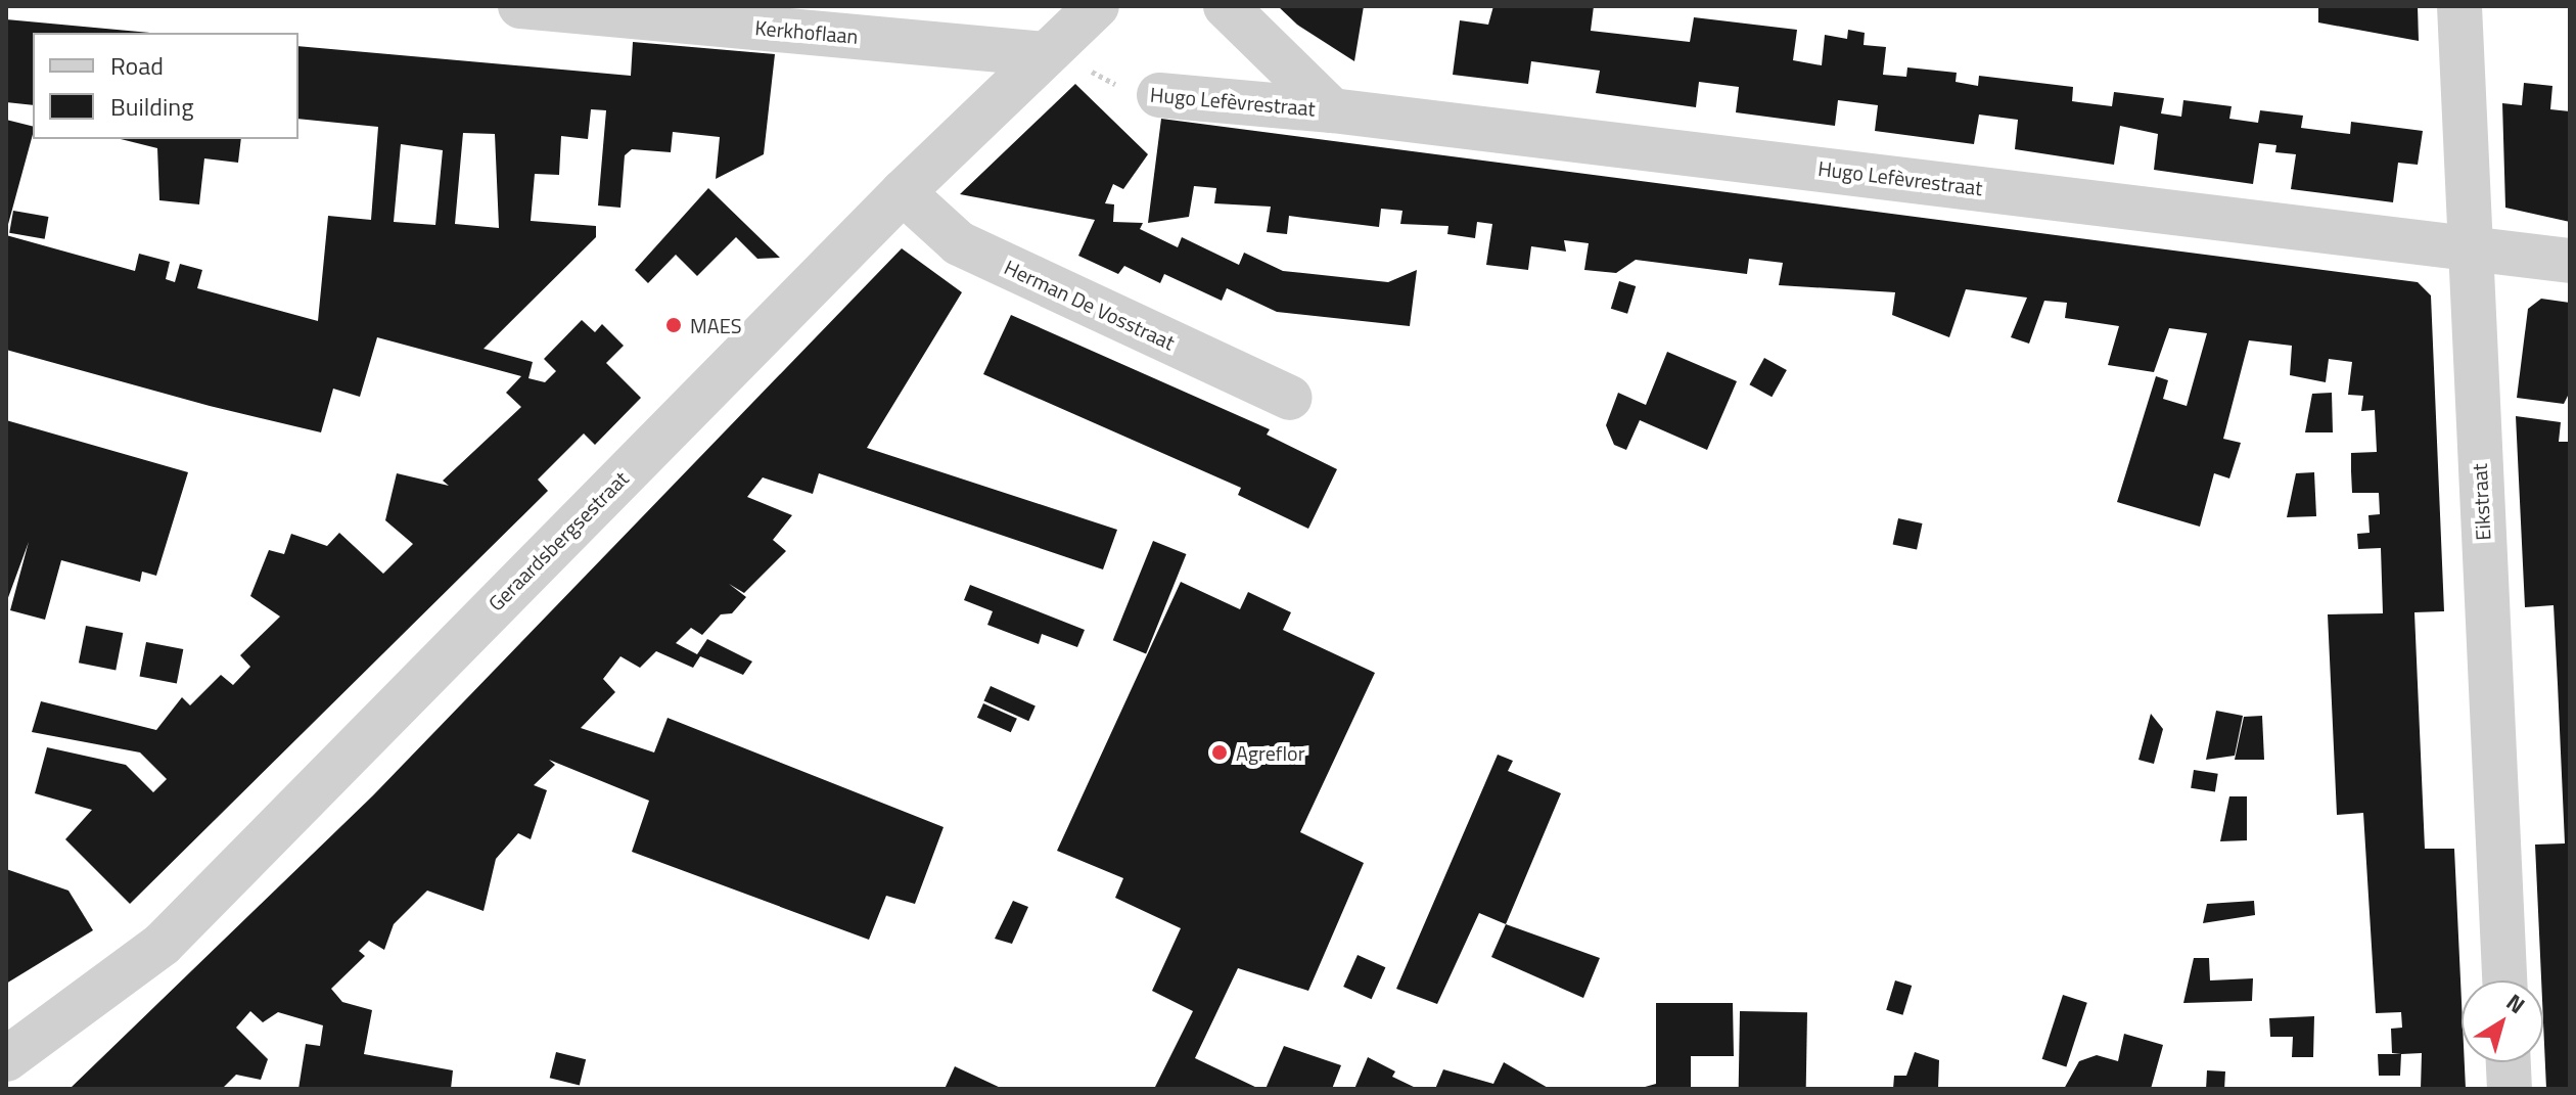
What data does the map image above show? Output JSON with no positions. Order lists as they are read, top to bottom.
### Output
{
  "streets": {
    "street": [
      "Kerkhoflaan",
      "Hugo Lefèvrestraat",
      "Herman De Vosstraat",
      "Eikstraat",
      "Geraardsbergsestraat"
    ]
  },
  "crossings": [
    ["Kerkhoflaan", "Hugo Lefèvrestraat"],
    ["Kerkhoflaan", "Geraardsbergsestraat"],
    ["Hugo Lefèvrestraat", "Eikstraat"],
    ["Hugo Lefèvrestraat", "Geraardsbergsestraat"],
    ["Herman De Vosstraat", "Geraardsbergsestraat"]
  ],
  "places": ["MAES", "Agreflor"],
  "legend": ["Road", "Building"],
  "north": "top right"
}
